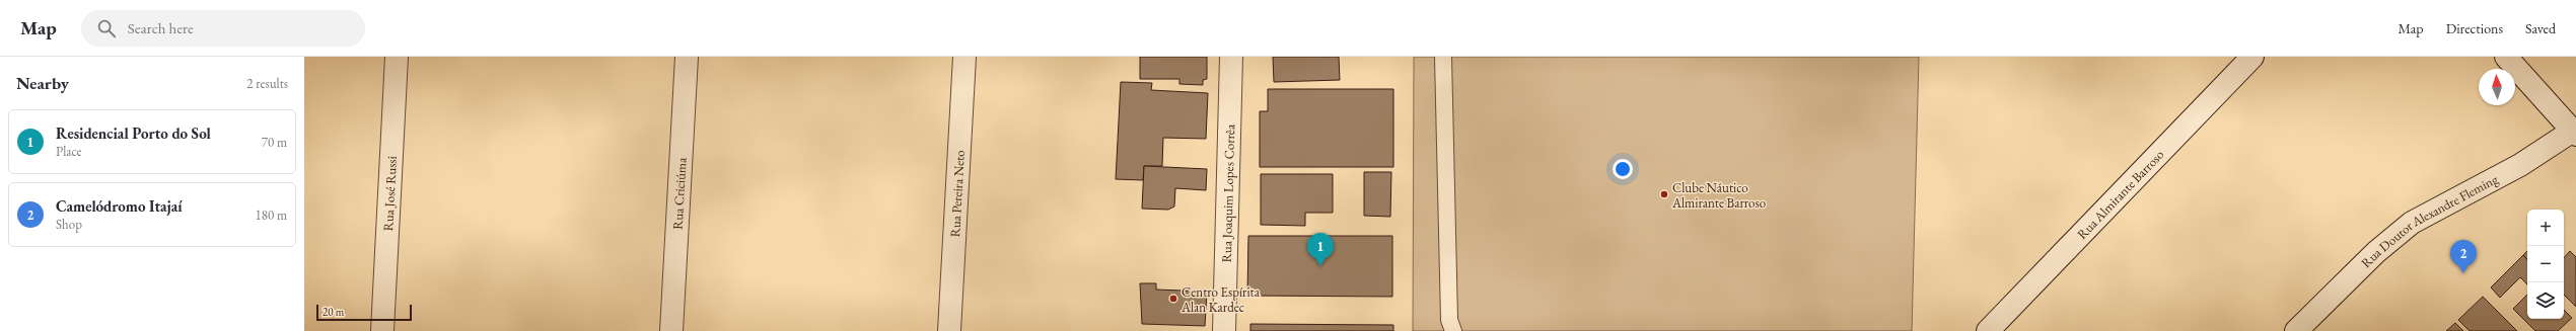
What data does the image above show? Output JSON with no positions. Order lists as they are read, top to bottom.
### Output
{
  "streets": {
    "street": [
      "Rua José Russi",
      "Rua Criciúma",
      "Rua Pereira Neto",
      "Rua Joaquim Lopes Corrêa",
      "Rua Almirante Barroso",
      "Rua Doutor Alexandre Fleming"
    ]
  },
  "places": ["Clube Náutico Almirante Barroso", "Centro Espírita Alan Kardec"],
  "scale_bar": "20 m",
  "north": "top",
  "page": {
    "header": "Map",
    "search": "Search here",
    "nav": ["Map", "Directions", "Saved"],
    "heading": ["Nearby", "2 results"],
    "list": [
      {
        "mark": "1",
        "name": "Residencial Porto do Sol",
        "note": "Place",
        "value": "70 m"
      },
      {
        "mark": "2",
        "name": "Camelódromo Itajaí",
        "note": "Shop",
        "value": "180 m"
      }
    ],
    "map_buttons": ["+", "−"],
    "pins": ["1", "2"],
    "scale": "20 m"
  }
}
